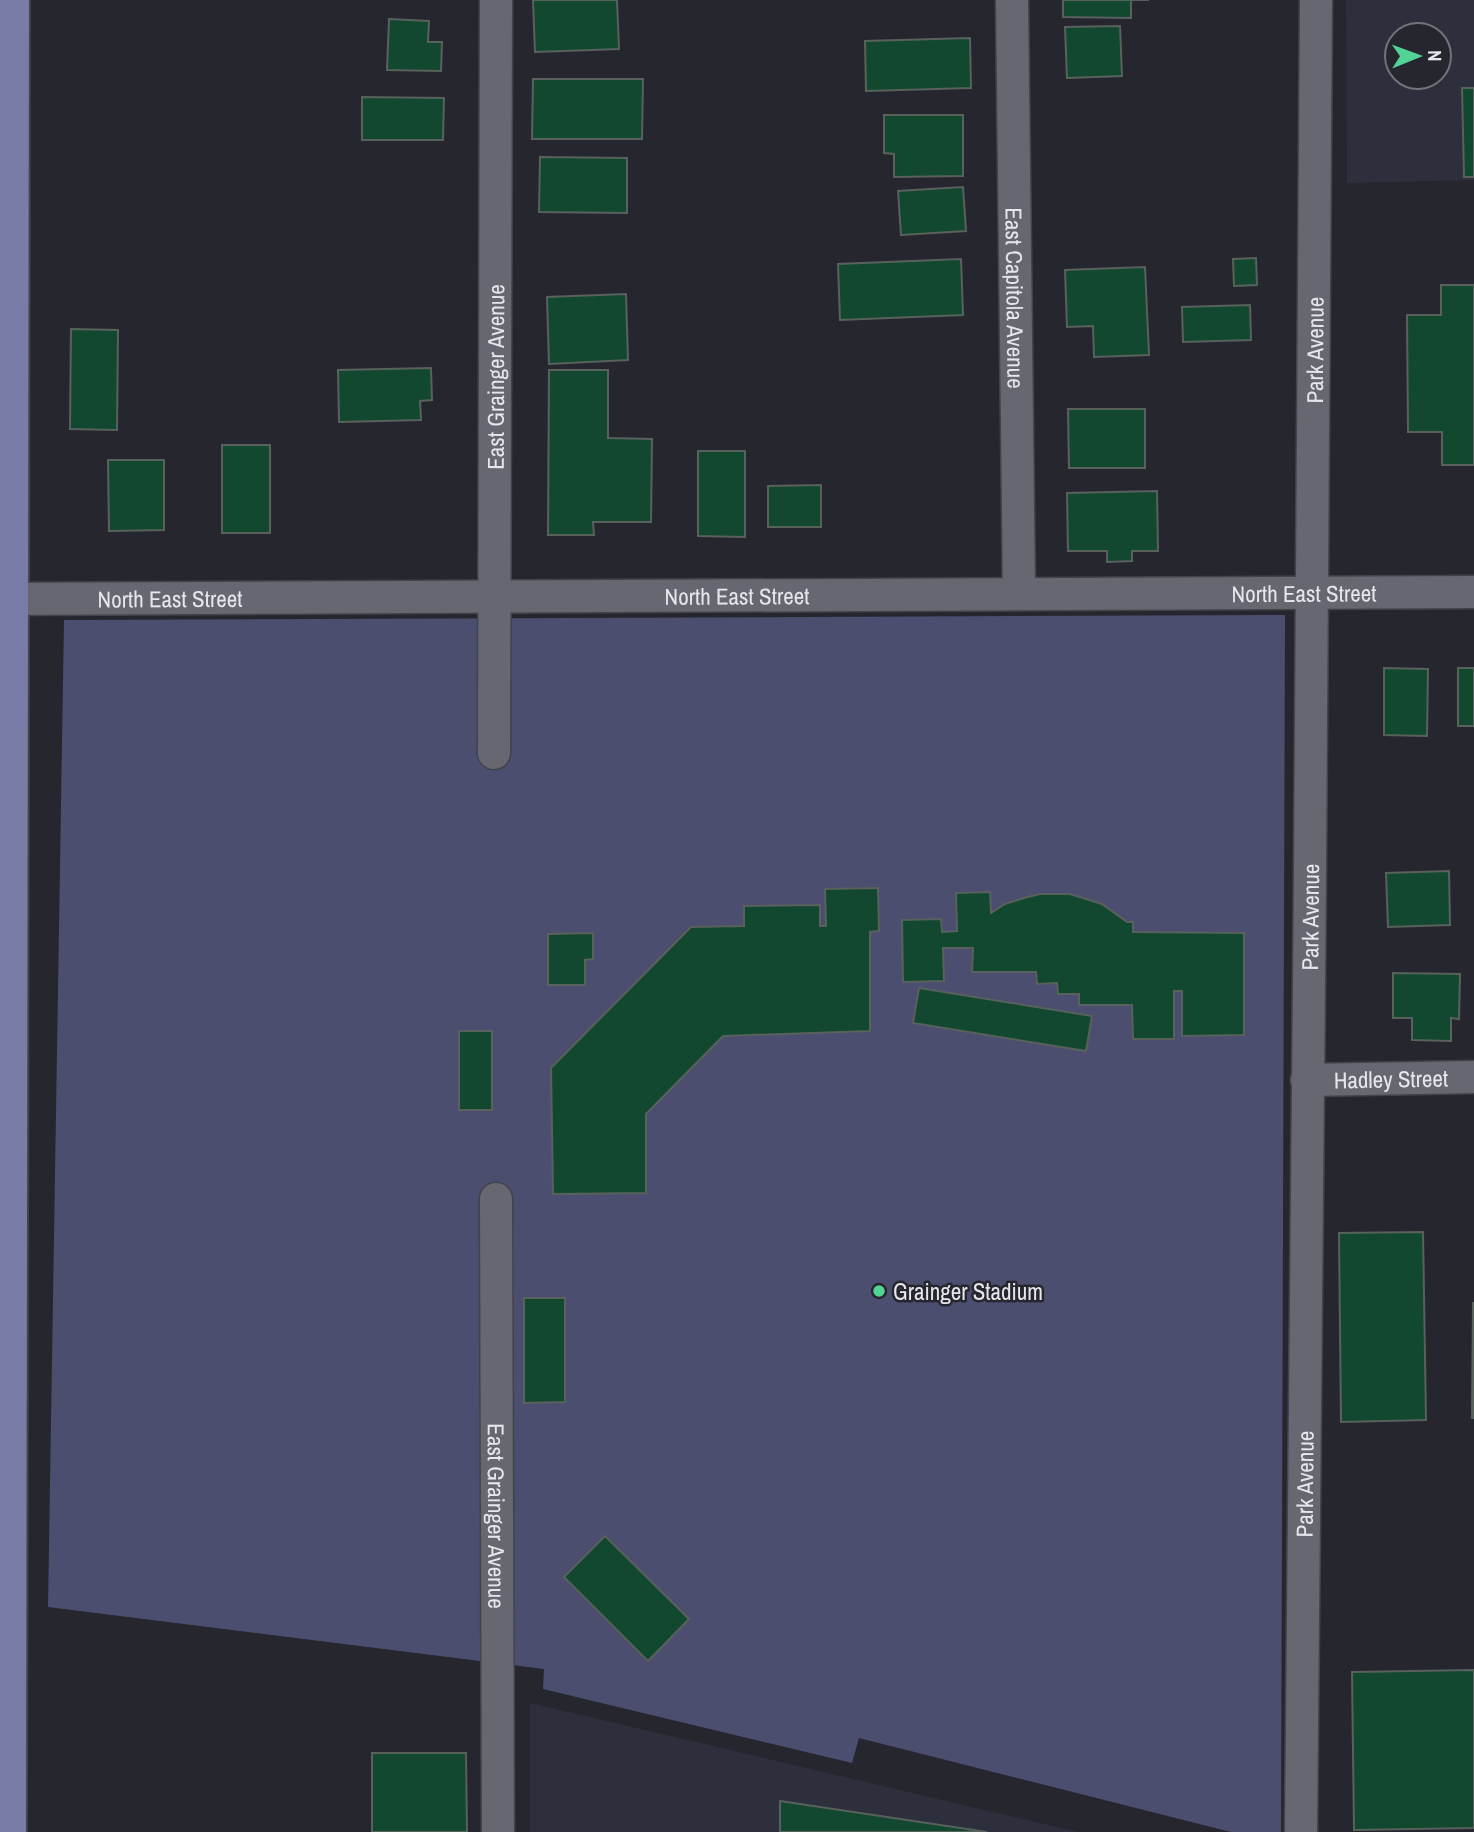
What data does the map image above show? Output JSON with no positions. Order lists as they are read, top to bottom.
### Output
{
  "streets": {
    "street": [
      "East Capitola Avenue",
      "Park Avenue",
      "East Grainger Avenue",
      "North East Street",
      "Hadley Street"
    ]
  },
  "crossings": [
    ["East Capitola Avenue", "North East Street"],
    ["Park Avenue", "North East Street"],
    ["Park Avenue", "Hadley Street"],
    ["East Grainger Avenue", "North East Street"]
  ],
  "places": ["Grainger Stadium"],
  "north": "right"
}
